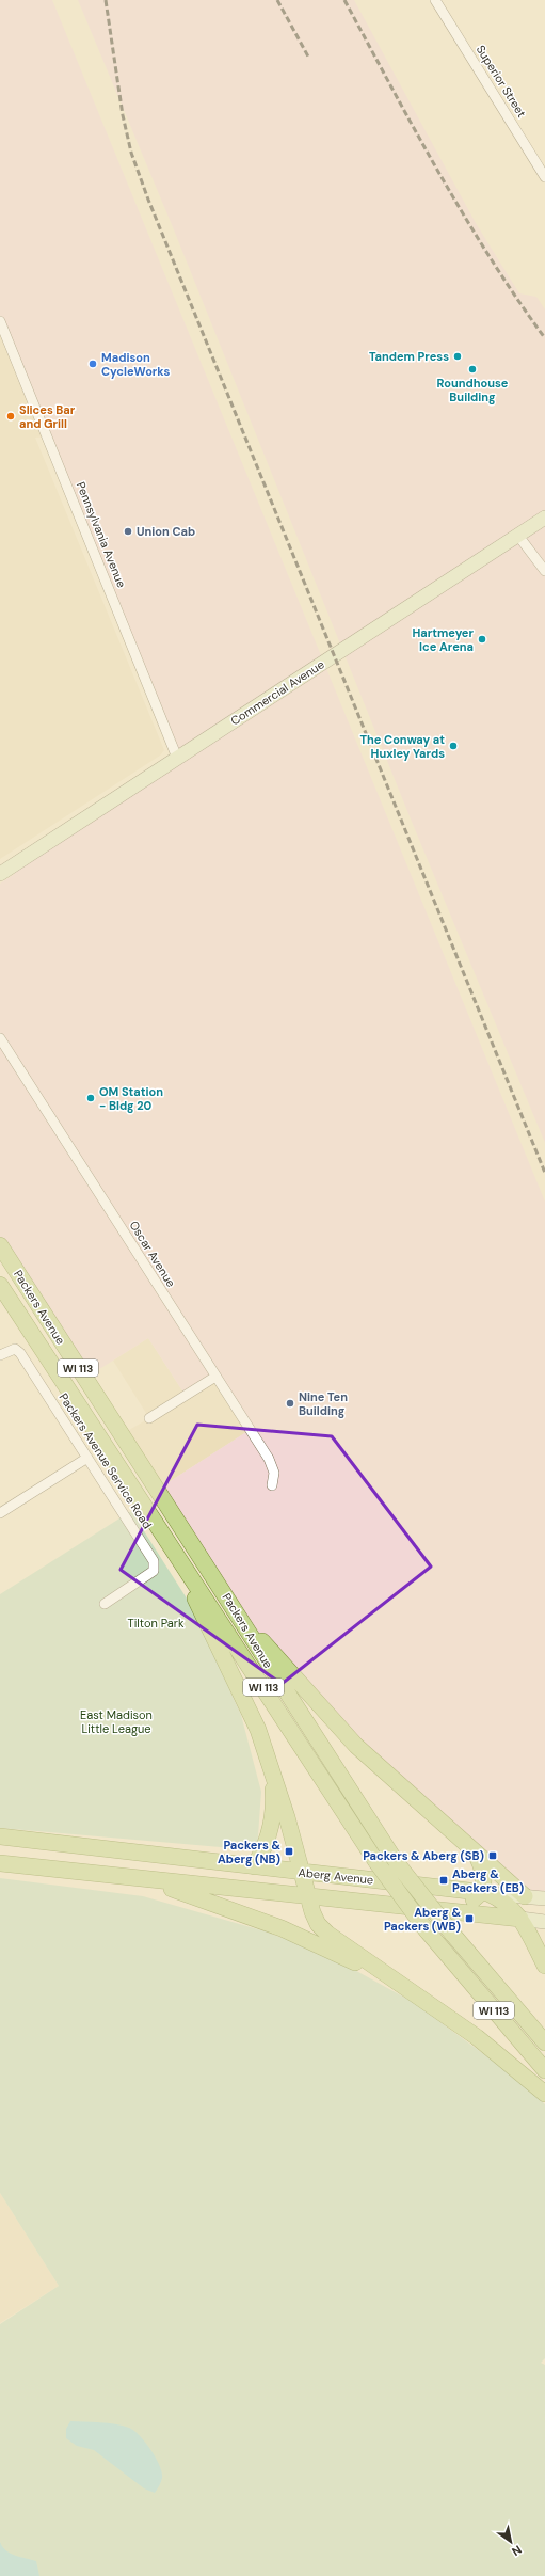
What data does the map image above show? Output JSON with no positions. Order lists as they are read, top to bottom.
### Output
{
  "streets": {
    "main road": ["Packers Avenue", "WI 113", "Aberg Avenue"],
    "street": [
      "Superior Street",
      "Pennsylvania Avenue",
      "Commercial Avenue",
      "Oscar Avenue",
      "Packers Avenue Service Road"
    ]
  },
  "crossings": [
    ["Pennsylvania Avenue", "Commercial Avenue"]
  ],
  "parks": ["Tilton Park", "East Madison Little League"],
  "places": {
    "other": [
      "Tandem Press",
      "Madison CycleWorks",
      "Roundhouse Building",
      "Slices Bar and Grill",
      "Union Cab",
      "Hartmeyer Ice Arena",
      "The Conway at Huxley Yards",
      "OM Station - Bldg 20",
      "Nine Ten Building"
    ],
    "transit": [
      "Packers & Aberg (NB)",
      "Packers & Aberg (SB)",
      "Aberg & Packers (EB)",
      "Aberg & Packers (WB)"
    ]
  },
  "north": "bottom right"
}
